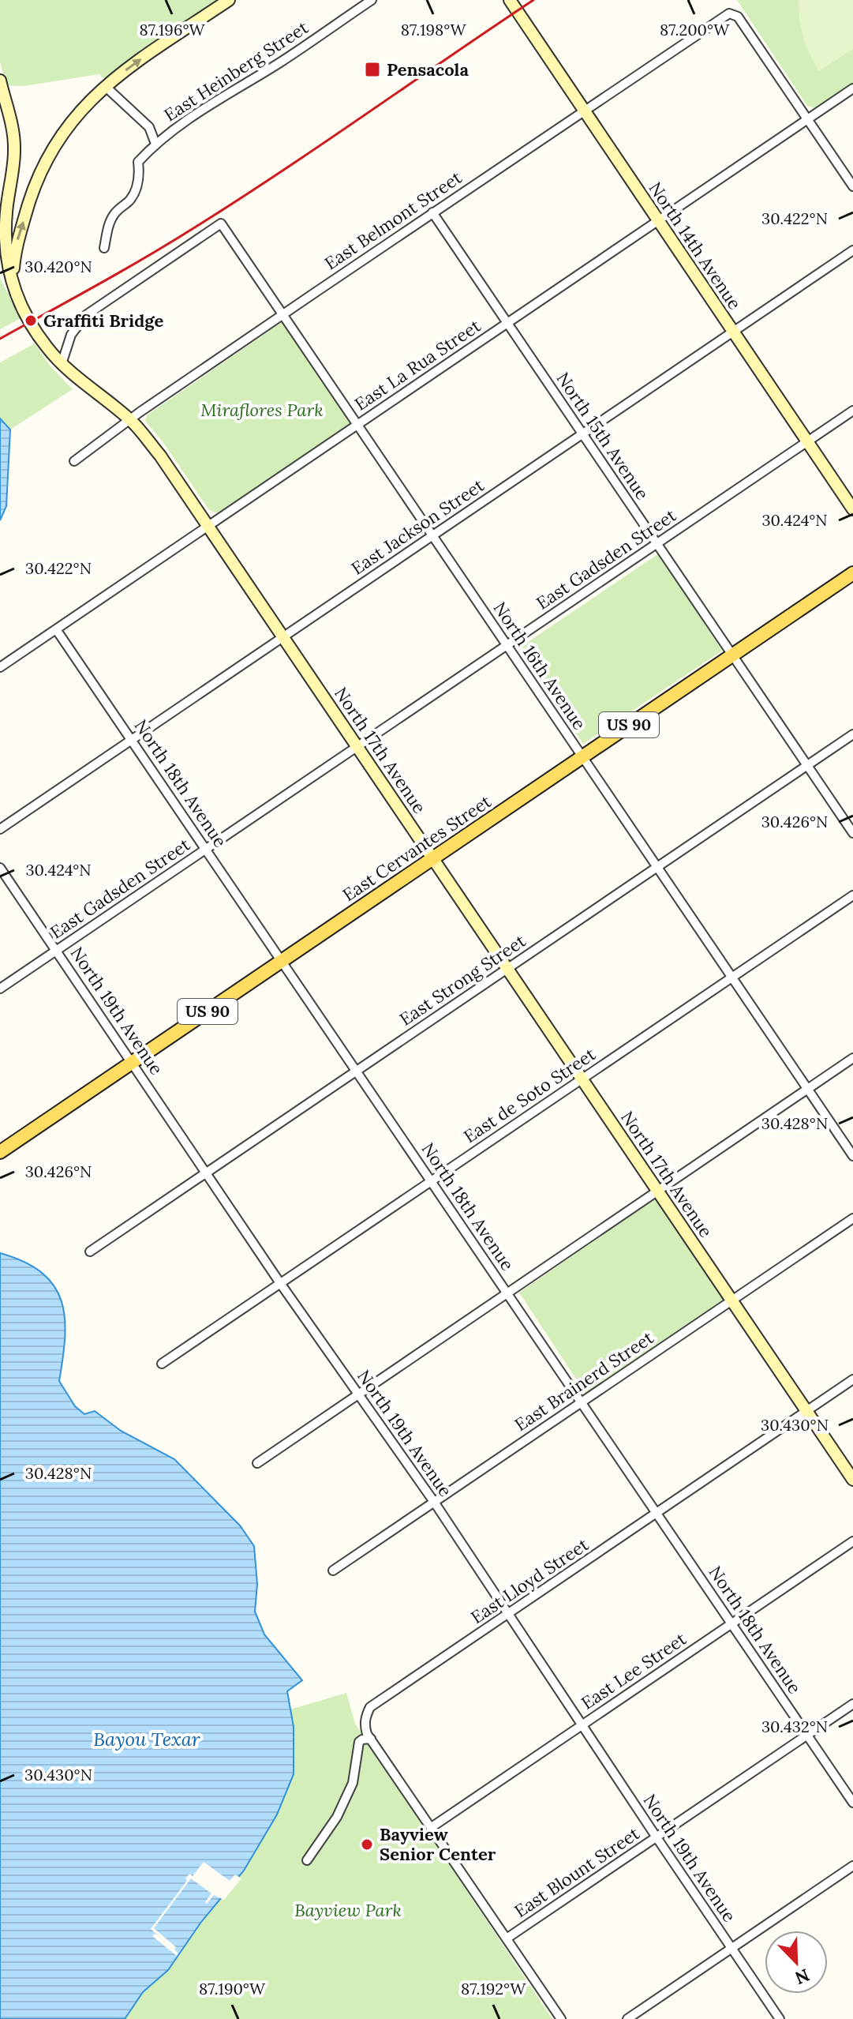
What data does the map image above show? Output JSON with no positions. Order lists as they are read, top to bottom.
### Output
{
  "streets": {
    "main road": ["US 90", "East Cervantes Street"],
    "street": [
      "East Heinberg Street",
      "East Belmont Street",
      "North 14th Avenue",
      "East La Rua Street",
      "North 15th Avenue",
      "East Jackson Street",
      "East Gadsden Street",
      "North 16th Avenue",
      "North 17th Avenue",
      "North 18th Avenue",
      "East Strong Street",
      "North 19th Avenue",
      "East de Soto Street",
      "East Brainerd Street",
      "East Lloyd Street",
      "East Lee Street",
      "East Blount Street"
    ]
  },
  "crossings": [
    ["East Belmont Street", "North 14th Avenue"],
    ["East Belmont Street", "East La Rua Street"],
    ["East Belmont Street", "North 15th Avenue"],
    ["East Belmont Street", "North 16th Avenue"],
    ["East Belmont Street", "North 17th Avenue"],
    ["North 14th Avenue", "East La Rua Street"],
    ["North 14th Avenue", "East Jackson Street"],
    ["North 14th Avenue", "East Gadsden Street"],
    ["East La Rua Street", "North 15th Avenue"],
    ["East La Rua Street", "North 16th Avenue"],
    ["East La Rua Street", "North 17th Avenue"],
    ["East La Rua Street", "North 18th Avenue"],
    ["North 15th Avenue", "East Jackson Street"],
    ["North 15th Avenue", "East Gadsden Street"],
    ["North 15th Avenue", "East Cervantes Street"],
    ["North 15th Avenue", "East Strong Street"],
    ["East Jackson Street", "North 16th Avenue"],
    ["East Jackson Street", "North 17th Avenue"],
    ["East Jackson Street", "North 18th Avenue"],
    ["East Gadsden Street", "North 16th Avenue"],
    ["East Gadsden Street", "North 17th Avenue"],
    ["East Gadsden Street", "North 18th Avenue"],
    ["East Gadsden Street", "North 19th Avenue"],
    ["North 16th Avenue", "North 17th Avenue"],
    ["North 16th Avenue", "East Cervantes Street"],
    ["North 16th Avenue", "East Strong Street"],
    ["North 16th Avenue", "East de Soto Street"],
    ["North 17th Avenue", "East Cervantes Street"],
    ["North 17th Avenue", "East Strong Street"],
    ["North 17th Avenue", "East de Soto Street"],
    ["North 17th Avenue", "East Brainerd Street"],
    ["North 17th Avenue", "East Lloyd Street"],
    ["North 18th Avenue", "East Cervantes Street"],
    ["North 18th Avenue", "East Strong Street"],
    ["North 18th Avenue", "East de Soto Street"],
    ["North 18th Avenue", "East Brainerd Street"],
    ["North 18th Avenue", "East Lloyd Street"],
    ["North 18th Avenue", "East Lee Street"],
    ["North 18th Avenue", "East Blount Street"],
    ["East Cervantes Street", "North 19th Avenue"],
    ["East Strong Street", "North 19th Avenue"],
    ["North 19th Avenue", "East de Soto Street"],
    ["North 19th Avenue", "East Brainerd Street"],
    ["North 19th Avenue", "East Lloyd Street"],
    ["North 19th Avenue", "East Lee Street"],
    ["North 19th Avenue", "East Blount Street"]
  ],
  "water": ["Bayou Texar"],
  "parks": ["Miraflores Park", "Bayview Park"],
  "places": {
    "transit": ["Pensacola"],
    "other": ["Graffiti Bridge", "Bayview Senior Center"]
  },
  "north": "bottom right",
  "coordinates": [
    "87.196°W",
    "87.198°W",
    "87.200°W",
    "30.422°N",
    "30.420°N",
    "30.424°N",
    "30.426°N",
    "30.428°N",
    "30.430°N",
    "30.432°N",
    "87.190°W",
    "87.192°W"
  ]
}
